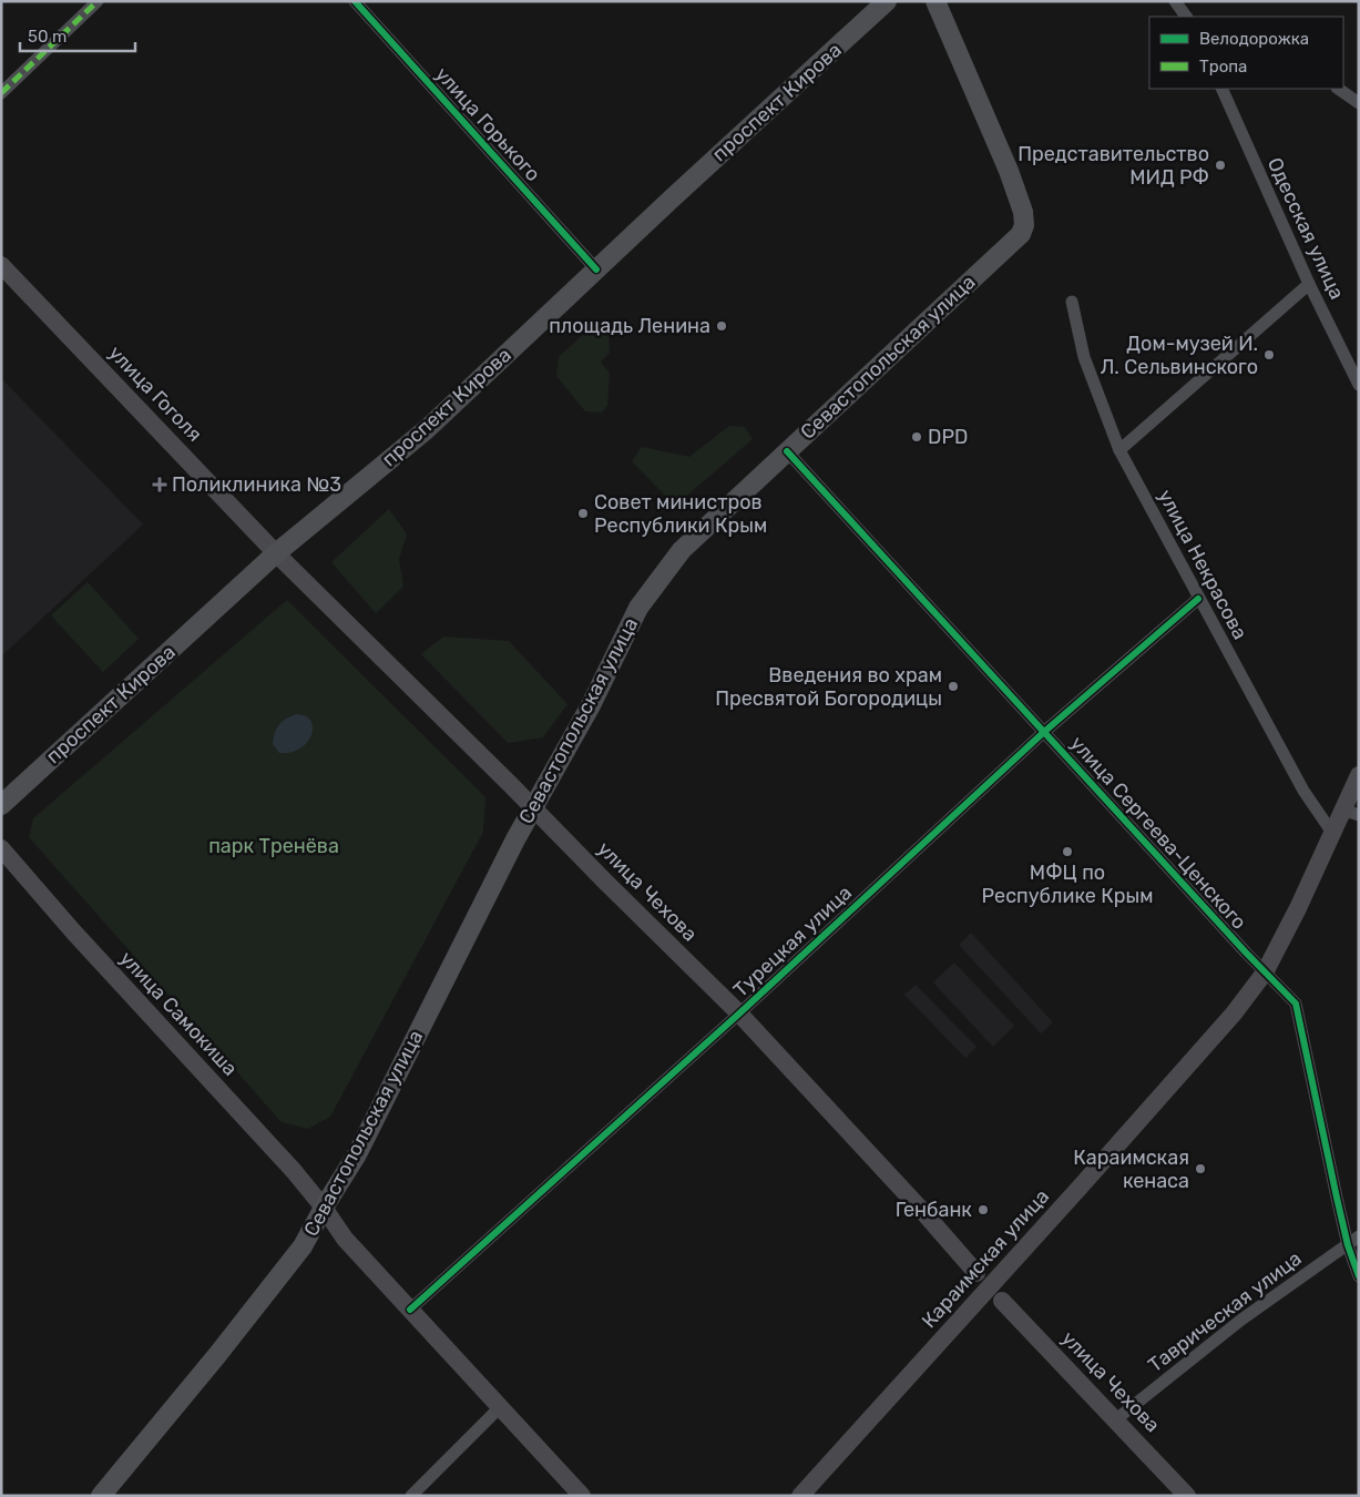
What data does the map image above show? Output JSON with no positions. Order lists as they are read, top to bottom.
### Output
{
  "streets": {
    "main road": [
      "проспект Кирова",
      "Севастопольская улица",
      "улица Гоголя",
      "улица Чехова",
      "улица Самокиша",
      "Караимская улица"
    ],
    "street": [
      "улица Горького",
      "Одесская улица",
      "улица Некрасова",
      "улица Сергеева-Ценского",
      "Турецкая улица",
      "Таврическая улица"
    ]
  },
  "crossings": [
    ["проспект Кирова", "улица Горького"],
    ["проспект Кирова", "улица Гоголя"],
    ["проспект Кирова", "улица Чехова"],
    ["Севастопольская улица", "улица Сергеева-Ценского"],
    ["Севастопольская улица", "улица Чехова"],
    ["Севастопольская улица", "улица Самокиша"],
    ["улица Гоголя", "улица Чехова"],
    ["улица Некрасова", "Турецкая улица"],
    ["улица Некрасова", "Караимская улица"],
    ["улица Сергеева-Ценского", "Турецкая улица"],
    ["улица Сергеева-Ценского", "Караимская улица"],
    ["улица Сергеева-Ценского", "Таврическая улица"],
    ["улица Чехова", "Турецкая улица"],
    ["улица Чехова", "Таврическая улица"],
    ["Турецкая улица", "улица Самокиша"]
  ],
  "parks": ["парк Тренёва"],
  "places": {
    "other": [
      "Представительство МИД РФ",
      "площадь Ленина",
      "Дом-музей И. Л. Сельвинского",
      "DPD",
      "Совет министров Республики Крым",
      "Введения во храм Пресвятой Богородицы",
      "МФЦ по Республике Крым",
      "Караимская кенаса",
      "Генбанк"
    ],
    "health": ["Поликлиника №3"]
  },
  "legend": ["Велодорожка", "Тропа"],
  "scale_bar": "50 m"
}
